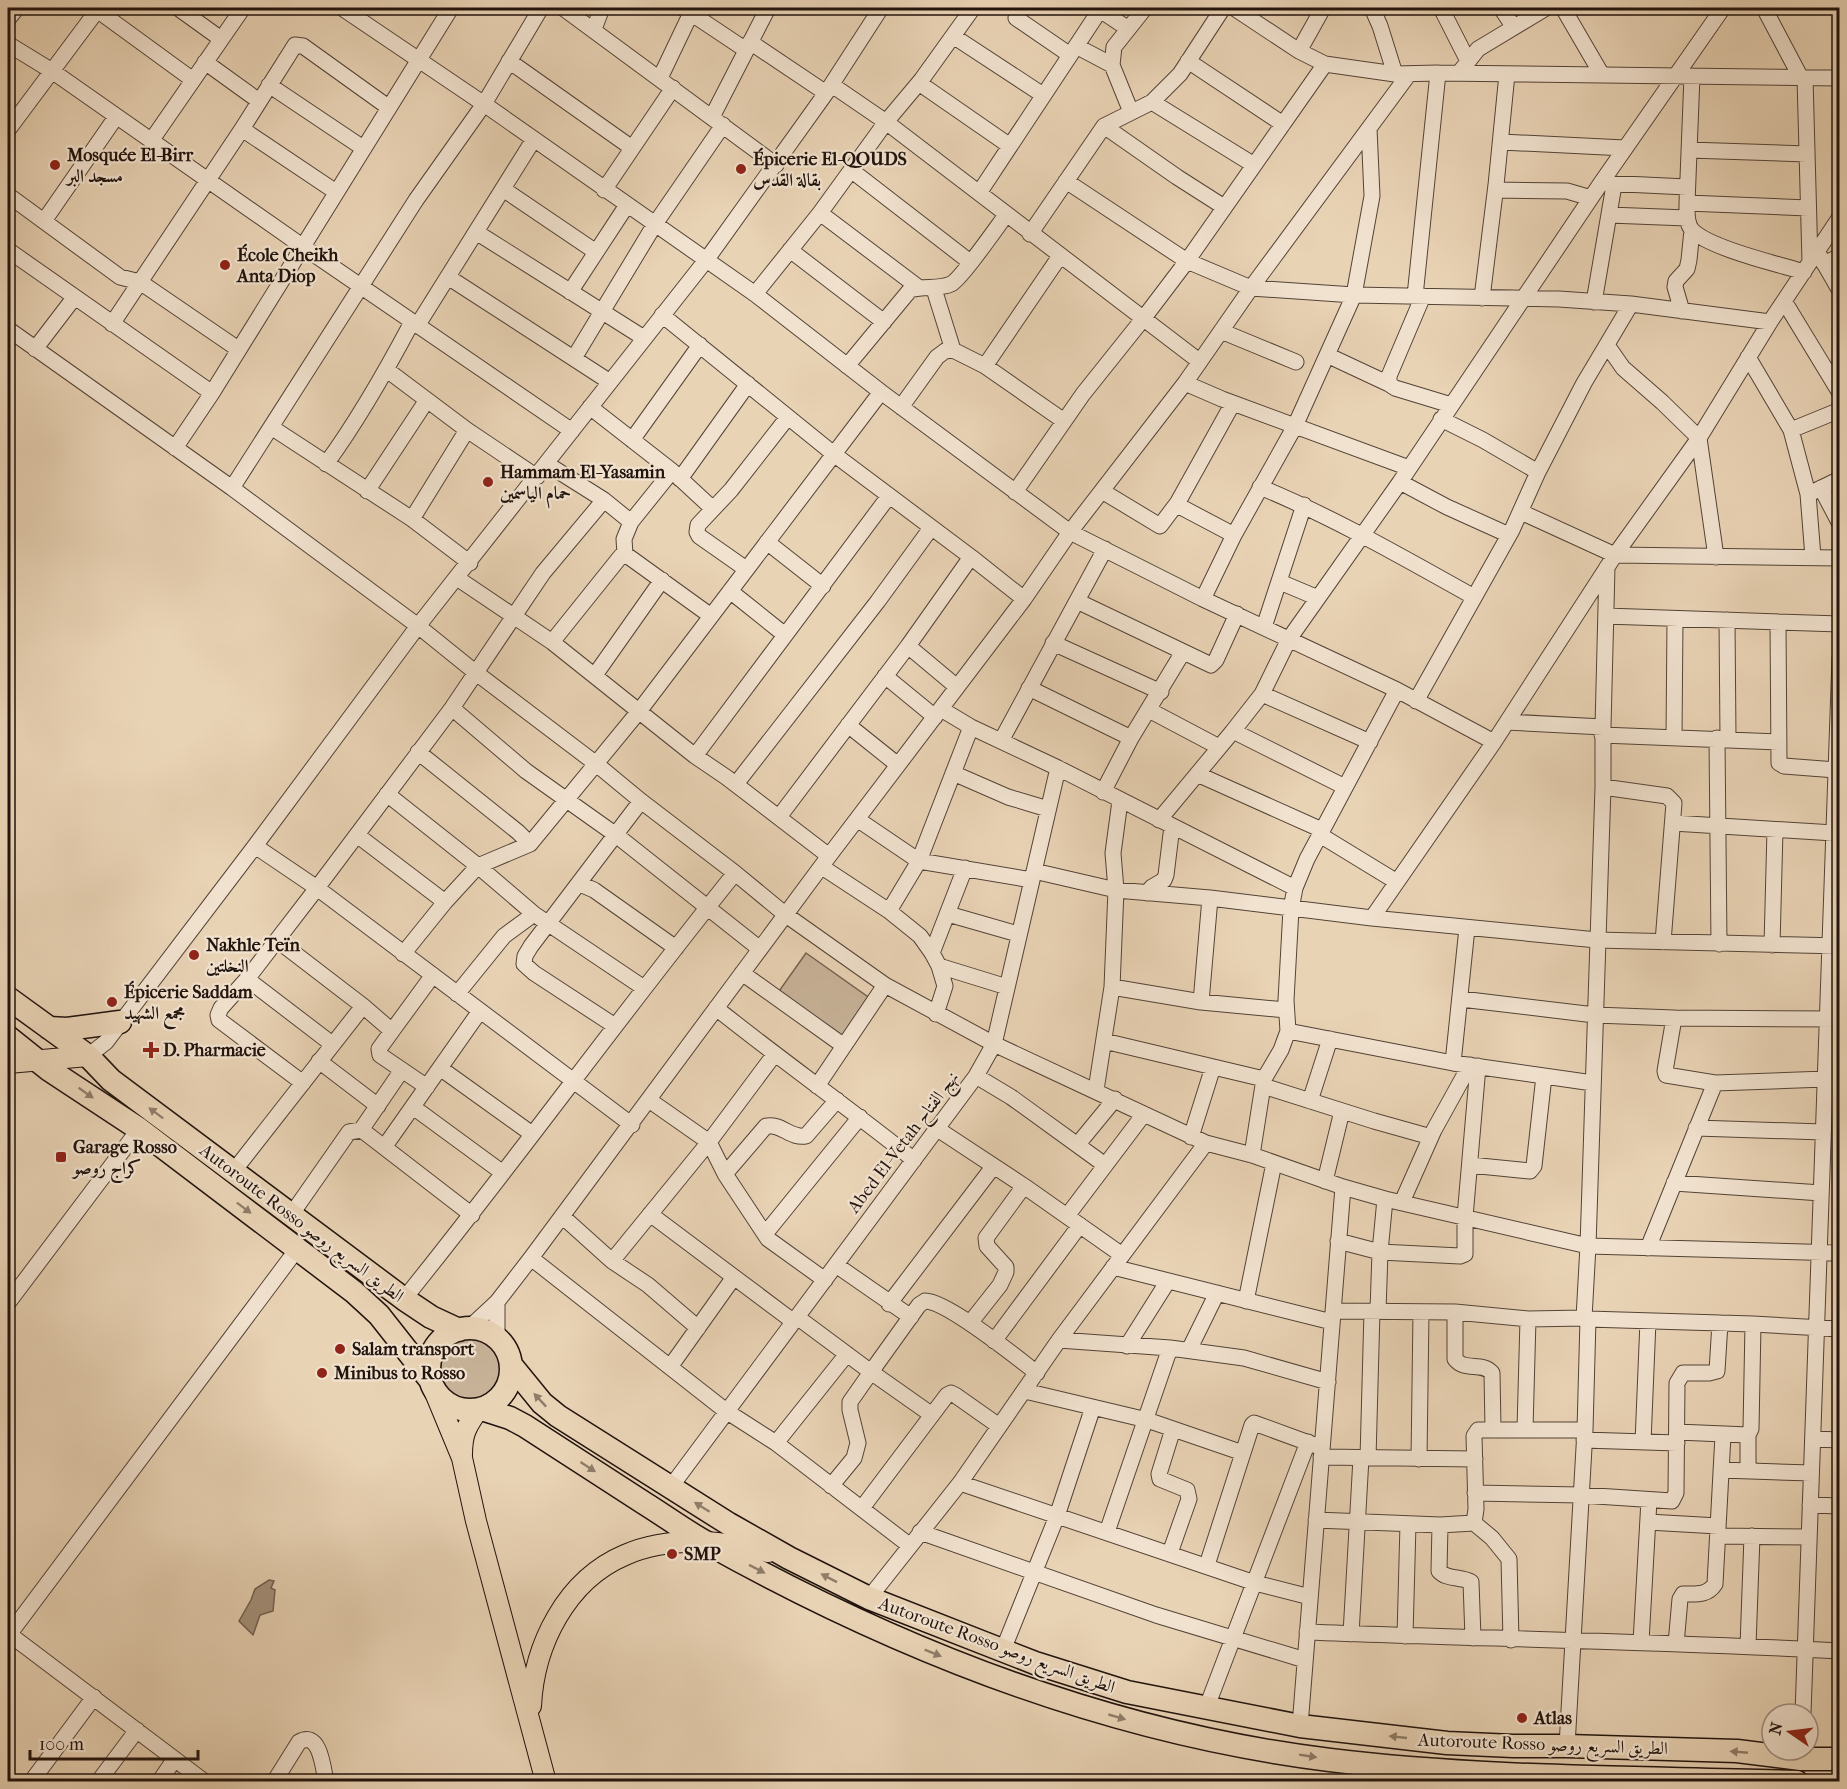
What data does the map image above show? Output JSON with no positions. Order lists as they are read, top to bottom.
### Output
{
  "streets": {
    "highway": ["Autoroute Rosso الطريق السريع روصو"],
    "street": ["Abed El-Vetah نهج الفتاح"]
  },
  "crossings": [
    ["Abed El-Vetah نهج الفتاح", "Autoroute Rosso الطريق السريع روصو"]
  ],
  "places": {
    "other": [
      "Mosquée El-Birr مسجد البر",
      "Épicerie El-QOUDS بقالة القدس",
      "École Cheikh Anta Diop",
      "Hammam El-Yasamin حمام الياسمين",
      "Nakhle Teïn النخلتين",
      "Épicerie Saddam مجمع الشهيد",
      "Salam transport",
      "Minibus to Rosso",
      "SMP",
      "Atlas"
    ],
    "health": ["D. Pharmacie"],
    "transit": ["Garage Rosso كراج روصو"]
  },
  "scale_bar": "100 m",
  "north": "left"
}
